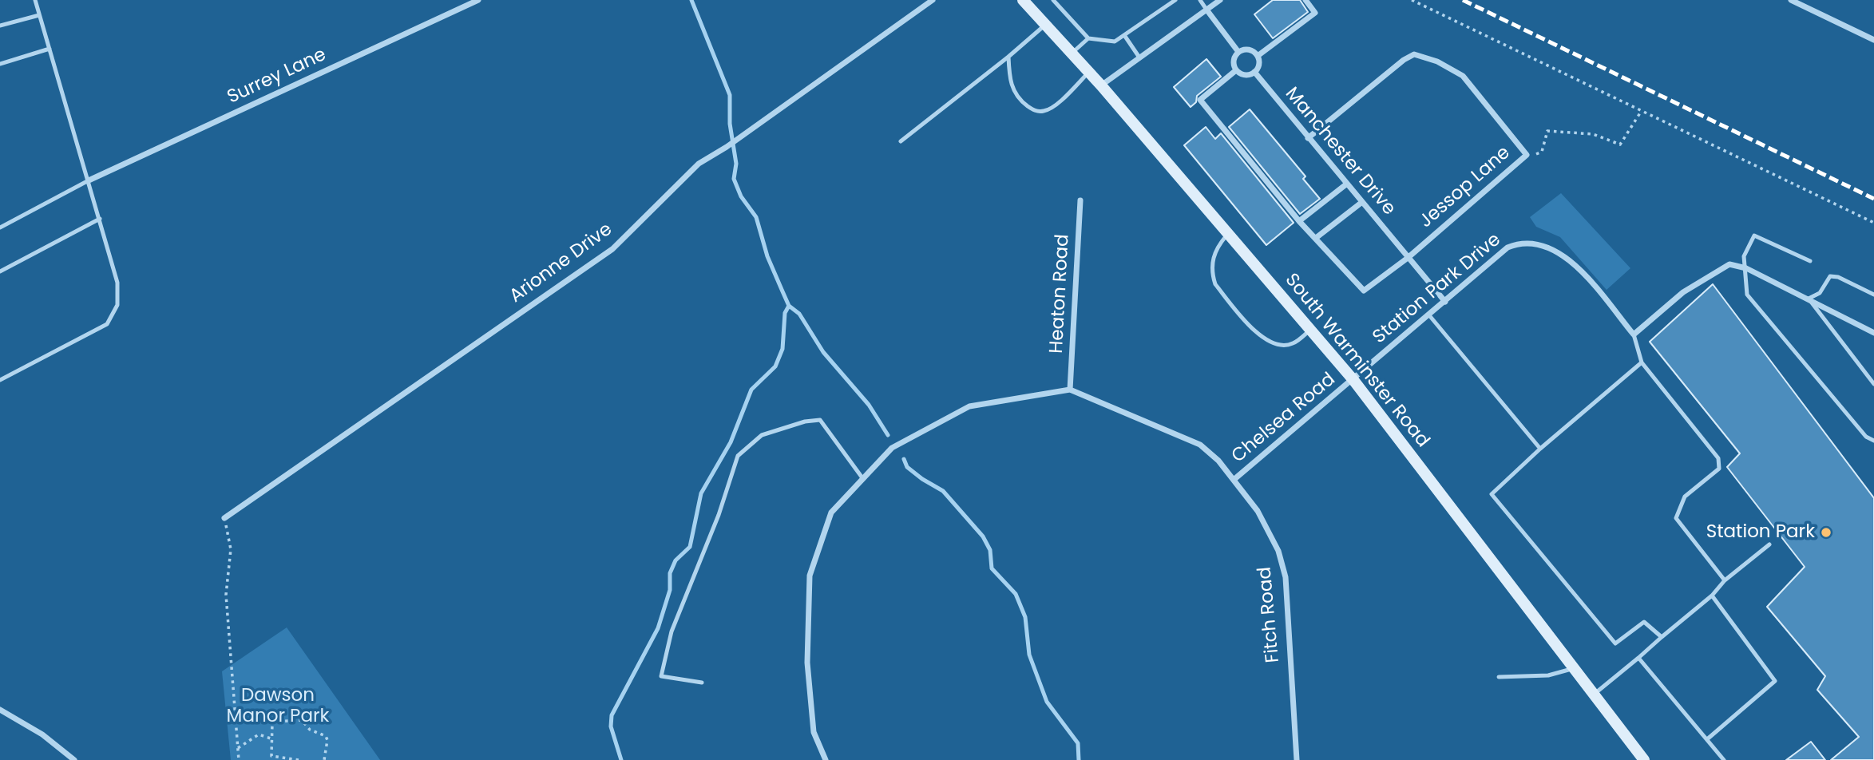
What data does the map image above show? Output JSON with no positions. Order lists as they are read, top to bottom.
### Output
{
  "streets": {
    "street": [
      "Surrey Lane",
      "Manchester Drive",
      "Jessop Lane",
      "Arionne Drive",
      "Station Park Drive",
      "Heaton Road",
      "South Warminster Road",
      "Chelsea Road",
      "Fitch Road"
    ]
  },
  "crossings": [
    ["Manchester Drive", "Jessop Lane"],
    ["Manchester Drive", "Station Park Drive"],
    ["Station Park Drive", "South Warminster Road"],
    ["Station Park Drive", "Chelsea Road"],
    ["Heaton Road", "Fitch Road"],
    ["South Warminster Road", "Chelsea Road"],
    ["Chelsea Road", "Fitch Road"]
  ],
  "parks": ["Dawson Manor Park"],
  "places": ["Station Park"]
}
